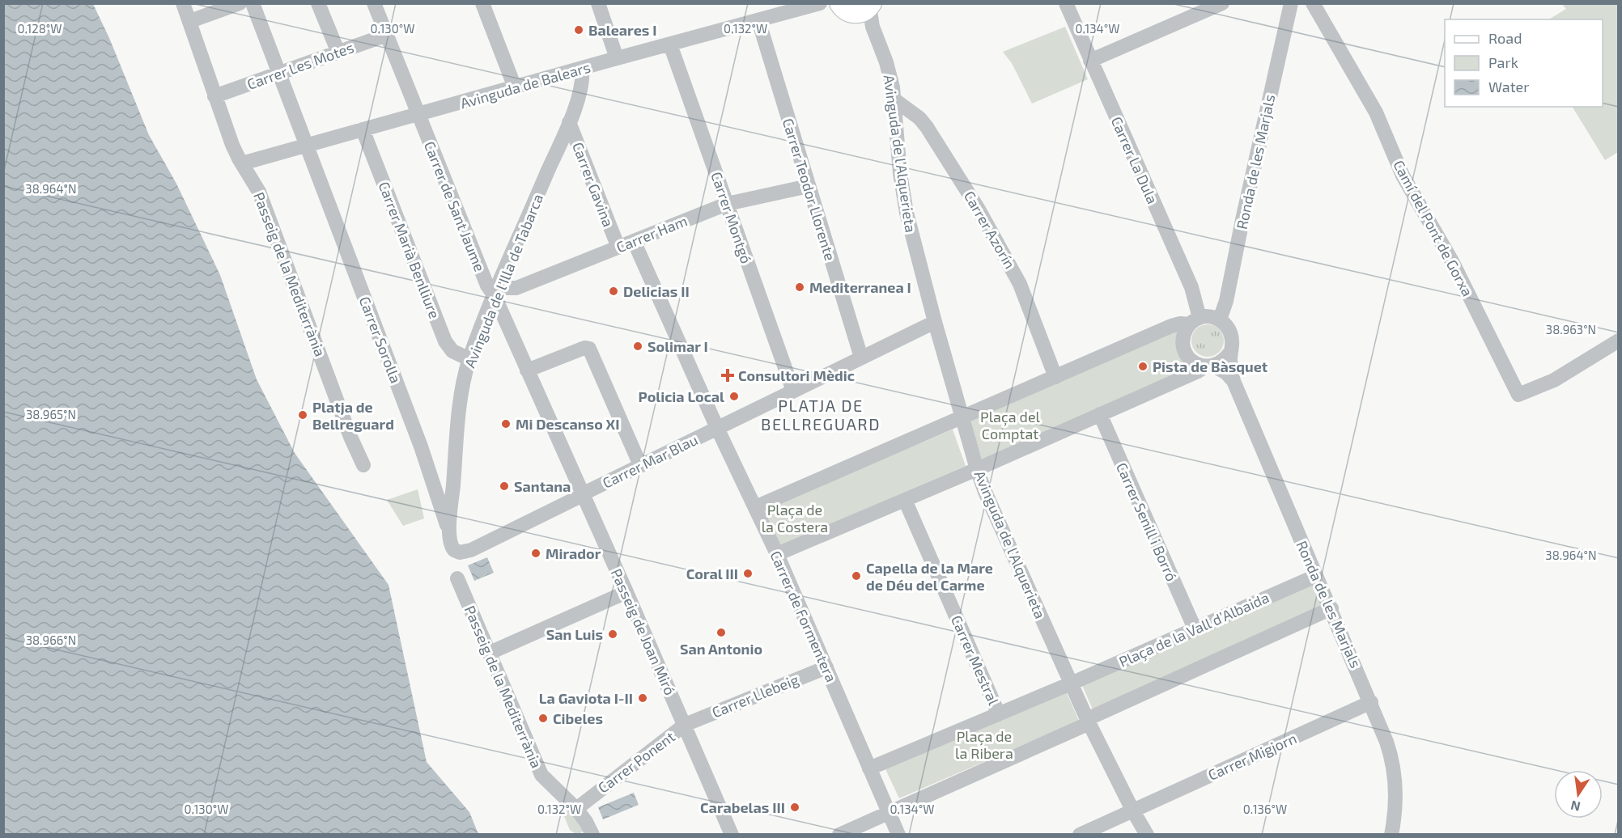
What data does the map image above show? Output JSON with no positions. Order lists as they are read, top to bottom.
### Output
{
  "streets": {
    "street": [
      "Carrer Les Motes",
      "Avinguda de Balears",
      "Avinguda de l’Alquerieta",
      "Carrer La Dula",
      "Ronda de les Marjals",
      "Carrer Gavina",
      "Carrer Teodor Llorente",
      "Carrer de Sant Jaume",
      "Carrer Montgó",
      "Camí del Pont de Gorxa",
      "Carrer Azorín",
      "Carrer Ham",
      "Carrer Marià Benlliure",
      "Passeig de la Mediterrània",
      "Avinguda de l'Illa de Tabarca",
      "Carrer Sorolla",
      "Carrer Mar Blau",
      "Carrer Senill i Borró",
      "Carrer de Formentera",
      "Plaça de la Vall d’Albaida",
      "Passeig de Joan Miró",
      "Carrer Mestral",
      "Carrer Llebeig",
      "Carrer Migjorn",
      "Carrer Ponent"
    ]
  },
  "crossings": [
    ["Carrer Les Motes", "Carrer de Sant Jaume"],
    ["Carrer Les Motes", "Passeig de la Mediterrània"],
    ["Carrer Les Motes", "Carrer Sorolla"],
    ["Avinguda de Balears", "Avinguda de l’Alquerieta"],
    ["Avinguda de Balears", "Carrer Teodor Llorente"],
    ["Avinguda de Balears", "Carrer de Sant Jaume"],
    ["Avinguda de Balears", "Carrer Montgó"],
    ["Avinguda de Balears", "Carrer Marià Benlliure"],
    ["Avinguda de Balears", "Passeig de la Mediterrània"],
    ["Avinguda de Balears", "Avinguda de l'Illa de Tabarca"],
    ["Avinguda de Balears", "Carrer Sorolla"],
    ["Avinguda de l’Alquerieta", "Carrer Azorín"],
    ["Avinguda de l’Alquerieta", "Carrer Mar Blau"],
    ["Avinguda de l’Alquerieta", "Plaça de la Vall d’Albaida"],
    ["Avinguda de l’Alquerieta", "Carrer Migjorn"],
    ["Carrer La Dula", "Ronda de les Marjals"],
    ["Ronda de les Marjals", "Plaça de la Vall d’Albaida"],
    ["Ronda de les Marjals", "Carrer Migjorn"],
    ["Carrer Gavina", "Carrer Ham"],
    ["Carrer Gavina", "Avinguda de l'Illa de Tabarca"],
    ["Carrer Teodor Llorente", "Carrer Ham"],
    ["Carrer Teodor Llorente", "Carrer Mar Blau"],
    ["Carrer de Sant Jaume", "Carrer Ham"],
    ["Carrer de Sant Jaume", "Avinguda de l'Illa de Tabarca"],
    ["Carrer de Sant Jaume", "Passeig de Joan Miró"],
    ["Carrer Montgó", "Carrer Ham"],
    ["Carrer Montgó", "Carrer Mar Blau"],
    ["Carrer Ham", "Avinguda de l'Illa de Tabarca"],
    ["Carrer Ham", "Carrer de Formentera"],
    ["Carrer Ham", "Passeig de Joan Miró"],
    ["Carrer Marià Benlliure", "Avinguda de l'Illa de Tabarca"],
    ["Passeig de la Mediterrània", "Carrer Ponent"],
    ["Avinguda de l'Illa de Tabarca", "Carrer Sorolla"],
    ["Avinguda de l'Illa de Tabarca", "Carrer Mar Blau"],
    ["Avinguda de l'Illa de Tabarca", "Passeig de Joan Miró"],
    ["Carrer Sorolla", "Carrer Mar Blau"],
    ["Carrer Mar Blau", "Carrer de Formentera"],
    ["Carrer Mar Blau", "Passeig de Joan Miró"],
    ["Carrer Senill i Borró", "Plaça de la Vall d’Albaida"],
    ["Carrer de Formentera", "Carrer Llebeig"],
    ["Passeig de Joan Miró", "Carrer Llebeig"],
    ["Passeig de Joan Miró", "Carrer Ponent"],
    ["Carrer Llebeig", "Carrer Ponent"]
  ],
  "districts": ["PLATJA DE BELLREGUARD"],
  "parks": ["Plaça del Comptat", "Plaça de la Costera", "Plaça de la Ribera"],
  "places": {
    "other": [
      "Baleares I",
      "Mediterranea I",
      "Delicias II",
      "Solimar I",
      "Pista de Bàsquet",
      "Policia Local",
      "Platja de Bellreguard",
      "Mi Descanso XI",
      "Santana",
      "Mirador",
      "Coral III",
      "Capella de la Mare de Déu del Carme",
      "San Antonio",
      "San Luis",
      "La Gaviota I-II",
      "Cibeles",
      "Carabelas III"
    ],
    "health": ["Consultori Mèdic"]
  },
  "legend": ["Road", "Park", "Water"],
  "north": "bottom",
  "coordinates": [
    "0.128°W",
    "0.130°W",
    "0.132°W",
    "0.134°W",
    "38.964°N",
    "38.963°N",
    "38.965°N",
    "38.966°N",
    "0.136°W"
  ]
}
